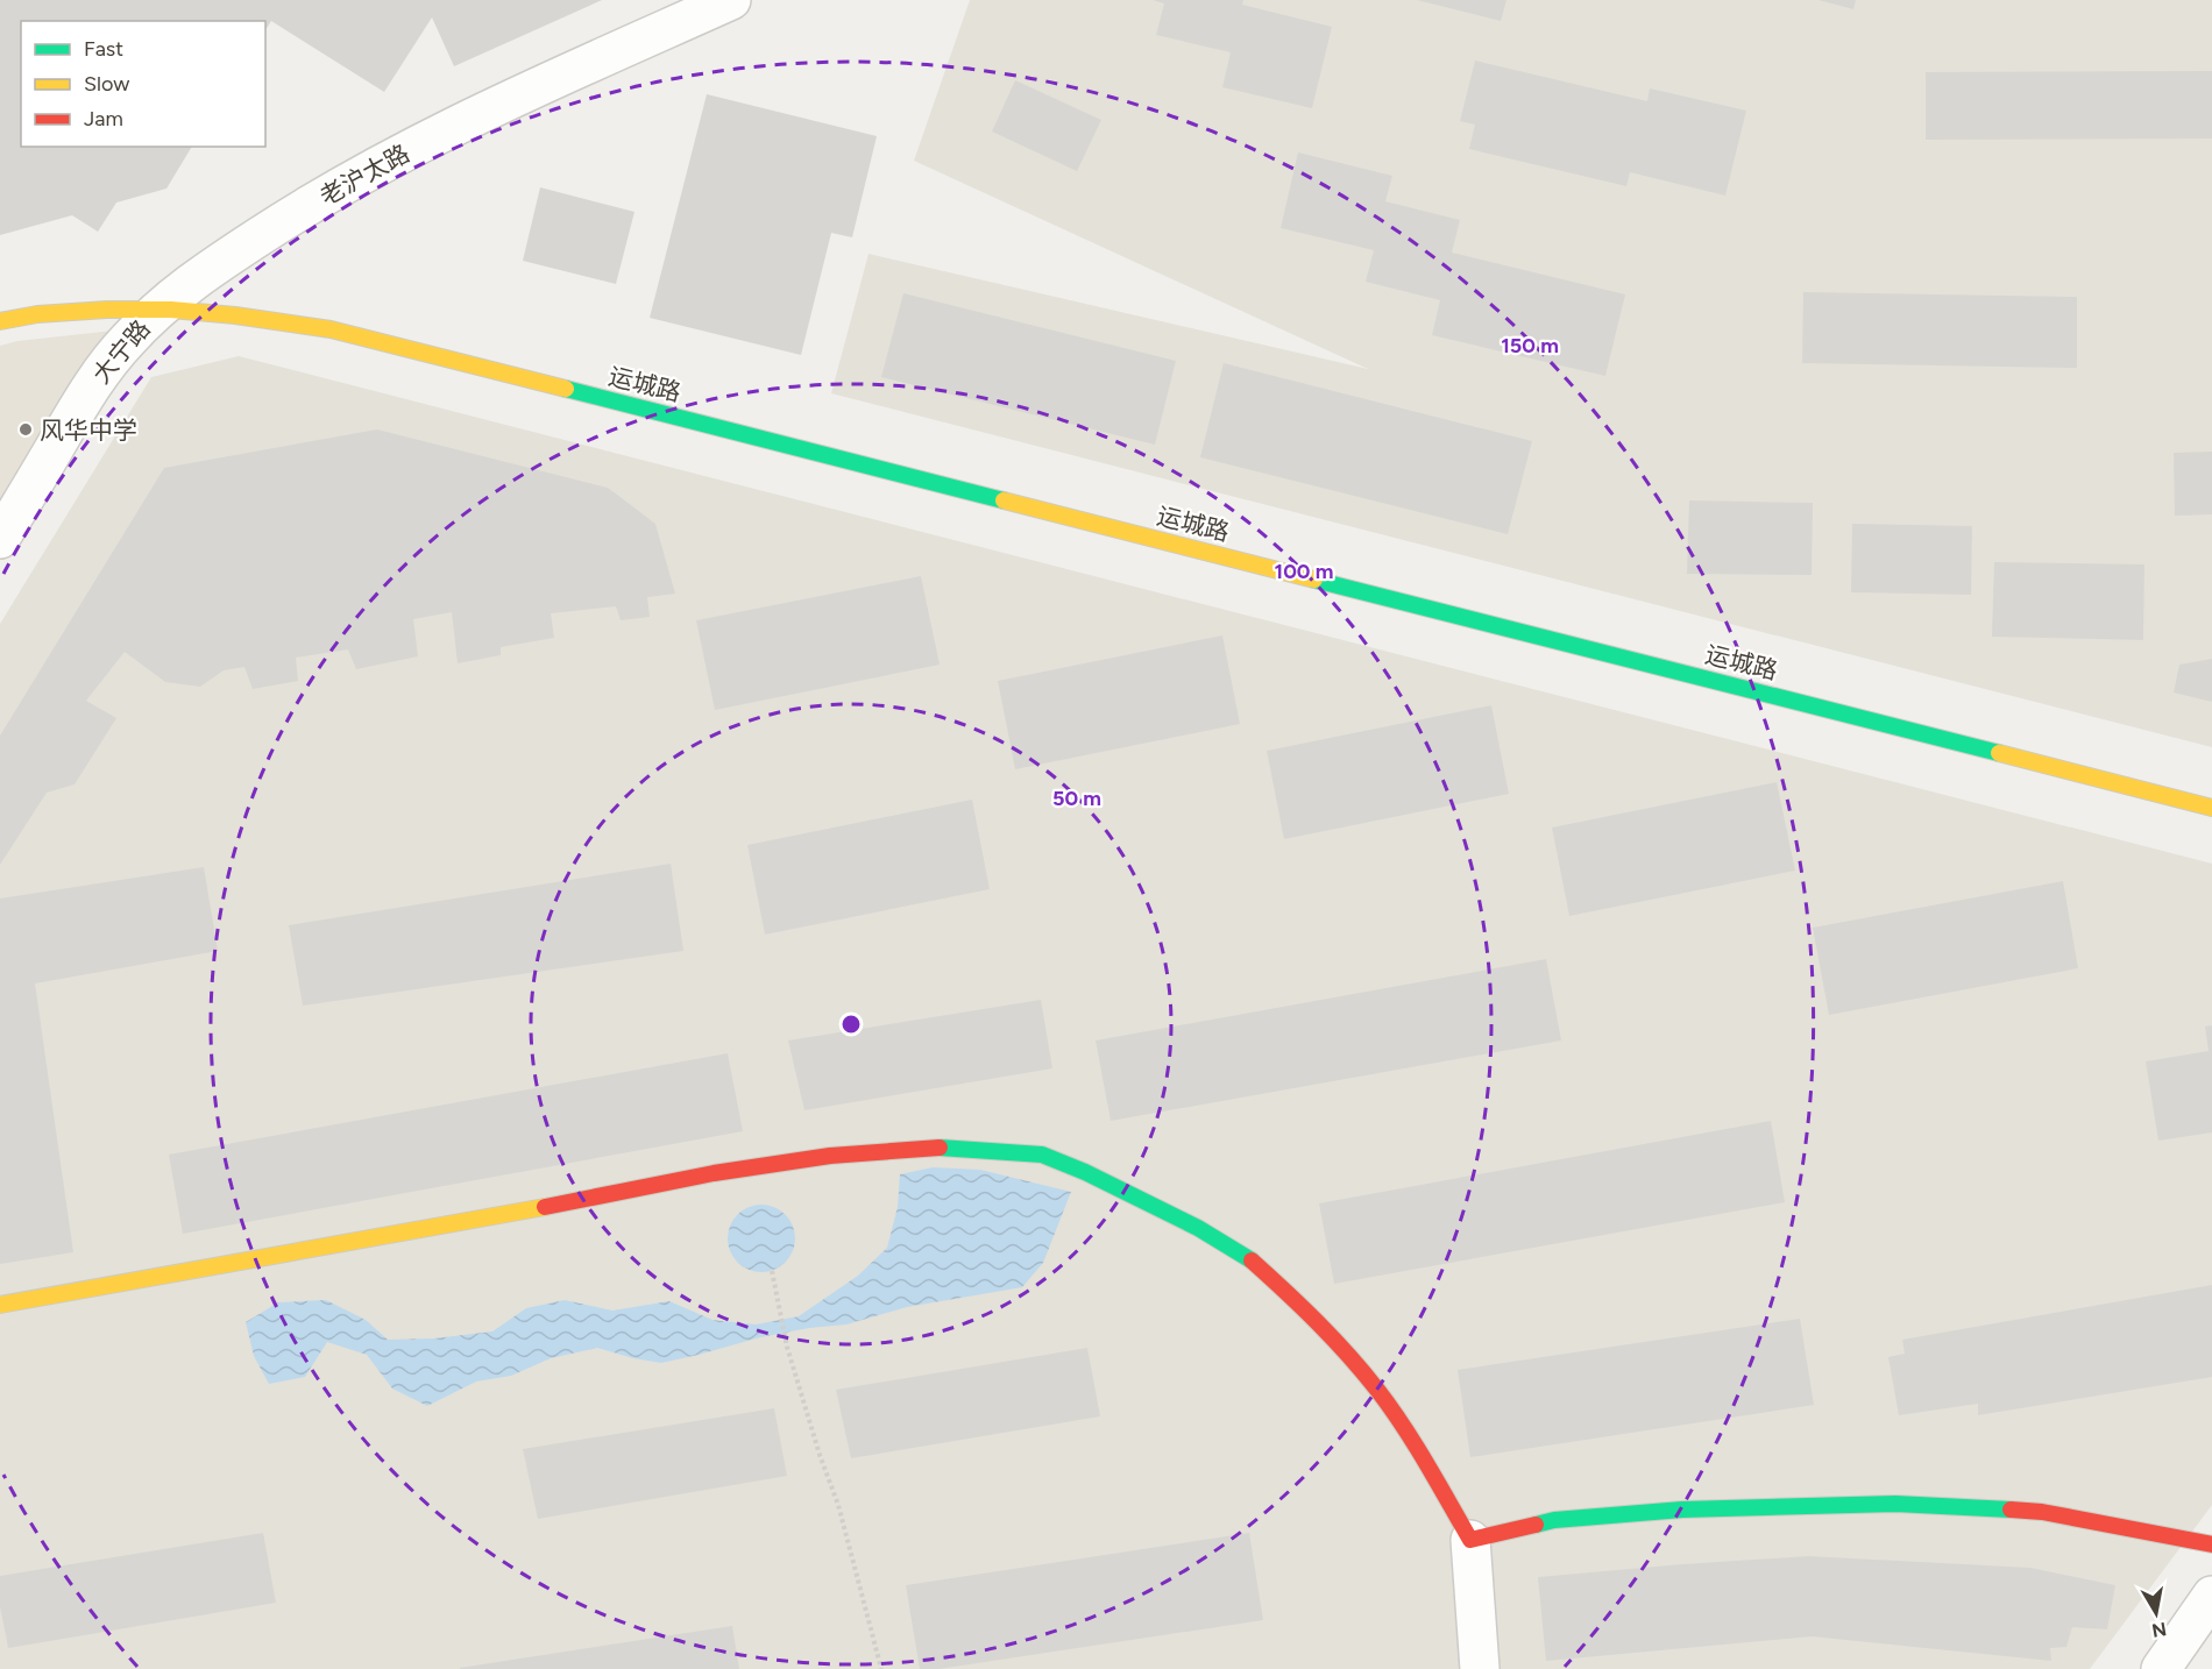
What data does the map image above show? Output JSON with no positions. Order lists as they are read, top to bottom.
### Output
{
  "streets": {
    "street": ["老沪太路", "大宁路", "运城路"]
  },
  "crossings": [
    ["老沪太路", "大宁路"],
    ["老沪太路", "运城路"],
    ["大宁路", "运城路"]
  ],
  "places": ["风华中学"],
  "legend": ["Fast", "Slow", "Jam"],
  "north": "bottom",
  "rings": ["150 m", "100 m", "50 m"]
}
